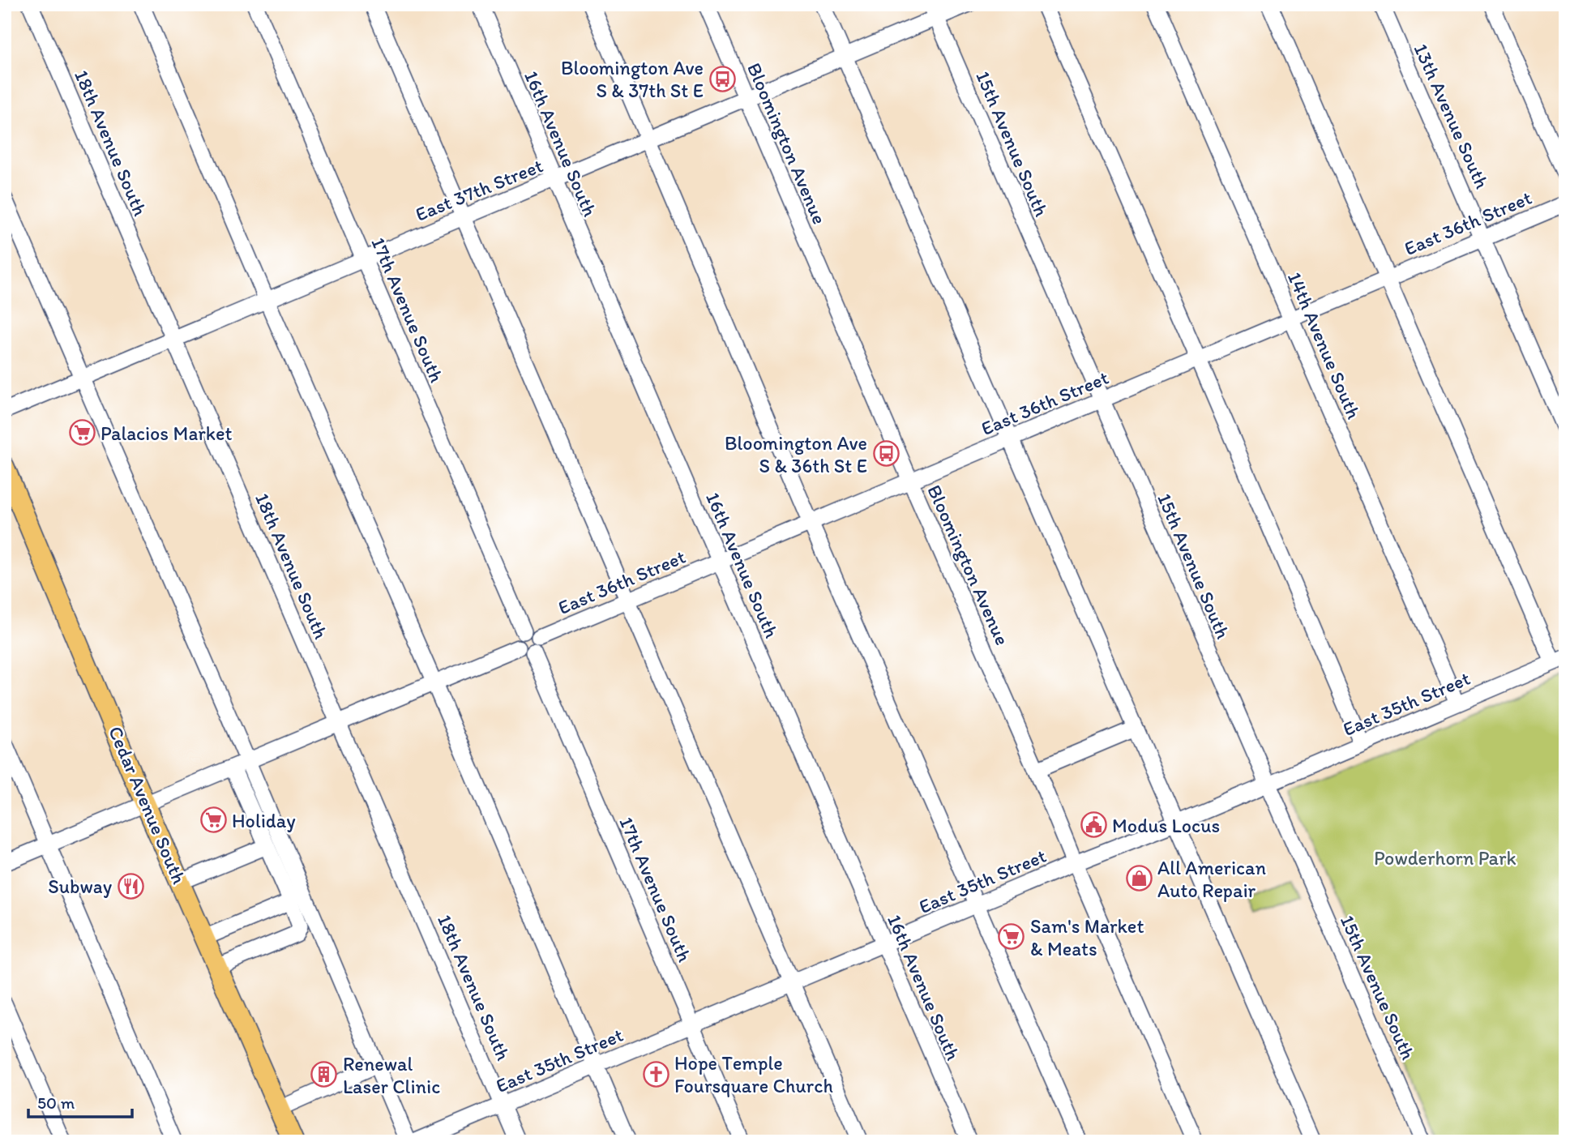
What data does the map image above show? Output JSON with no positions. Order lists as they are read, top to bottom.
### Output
{
  "streets": {
    "main road": ["Cedar Avenue South"],
    "street": [
      "13th Avenue South",
      "18th Avenue South",
      "16th Avenue South",
      "Bloomington Avenue",
      "15th Avenue South",
      "East 37th Street",
      "East 36th Street",
      "17th Avenue South",
      "14th Avenue South",
      "East 35th Street"
    ]
  },
  "crossings": [
    ["13th Avenue South", "East 36th Street"],
    ["18th Avenue South", "East 37th Street"],
    ["18th Avenue South", "East 36th Street"],
    ["18th Avenue South", "East 35th Street"],
    ["16th Avenue South", "East 37th Street"],
    ["16th Avenue South", "East 36th Street"],
    ["16th Avenue South", "East 35th Street"],
    ["Bloomington Avenue", "East 37th Street"],
    ["Bloomington Avenue", "East 36th Street"],
    ["Bloomington Avenue", "East 35th Street"],
    ["15th Avenue South", "East 37th Street"],
    ["15th Avenue South", "East 36th Street"],
    ["15th Avenue South", "East 35th Street"],
    ["East 37th Street", "17th Avenue South"],
    ["East 36th Street", "17th Avenue South"],
    ["East 36th Street", "14th Avenue South"],
    ["East 36th Street", "Cedar Avenue South"],
    ["17th Avenue South", "East 35th Street"],
    ["14th Avenue South", "East 35th Street"]
  ],
  "parks": ["Powderhorn Park"],
  "places": {
    "bus stop": ["Bloomington Ave S & 37th St E", "Bloomington Ave S & 36th St E"],
    "supermarket": ["Palacios Market", "Holiday", "Sam's Market & Meats"],
    "public building": ["Modus Locus"],
    "shop": ["All American Auto Repair"],
    "restaurant": ["Subway"],
    "church": ["Hope Temple Foursquare Church"],
    "building": ["Renewal Laser Clinic"]
  },
  "scale_bar": "50 m"
}
